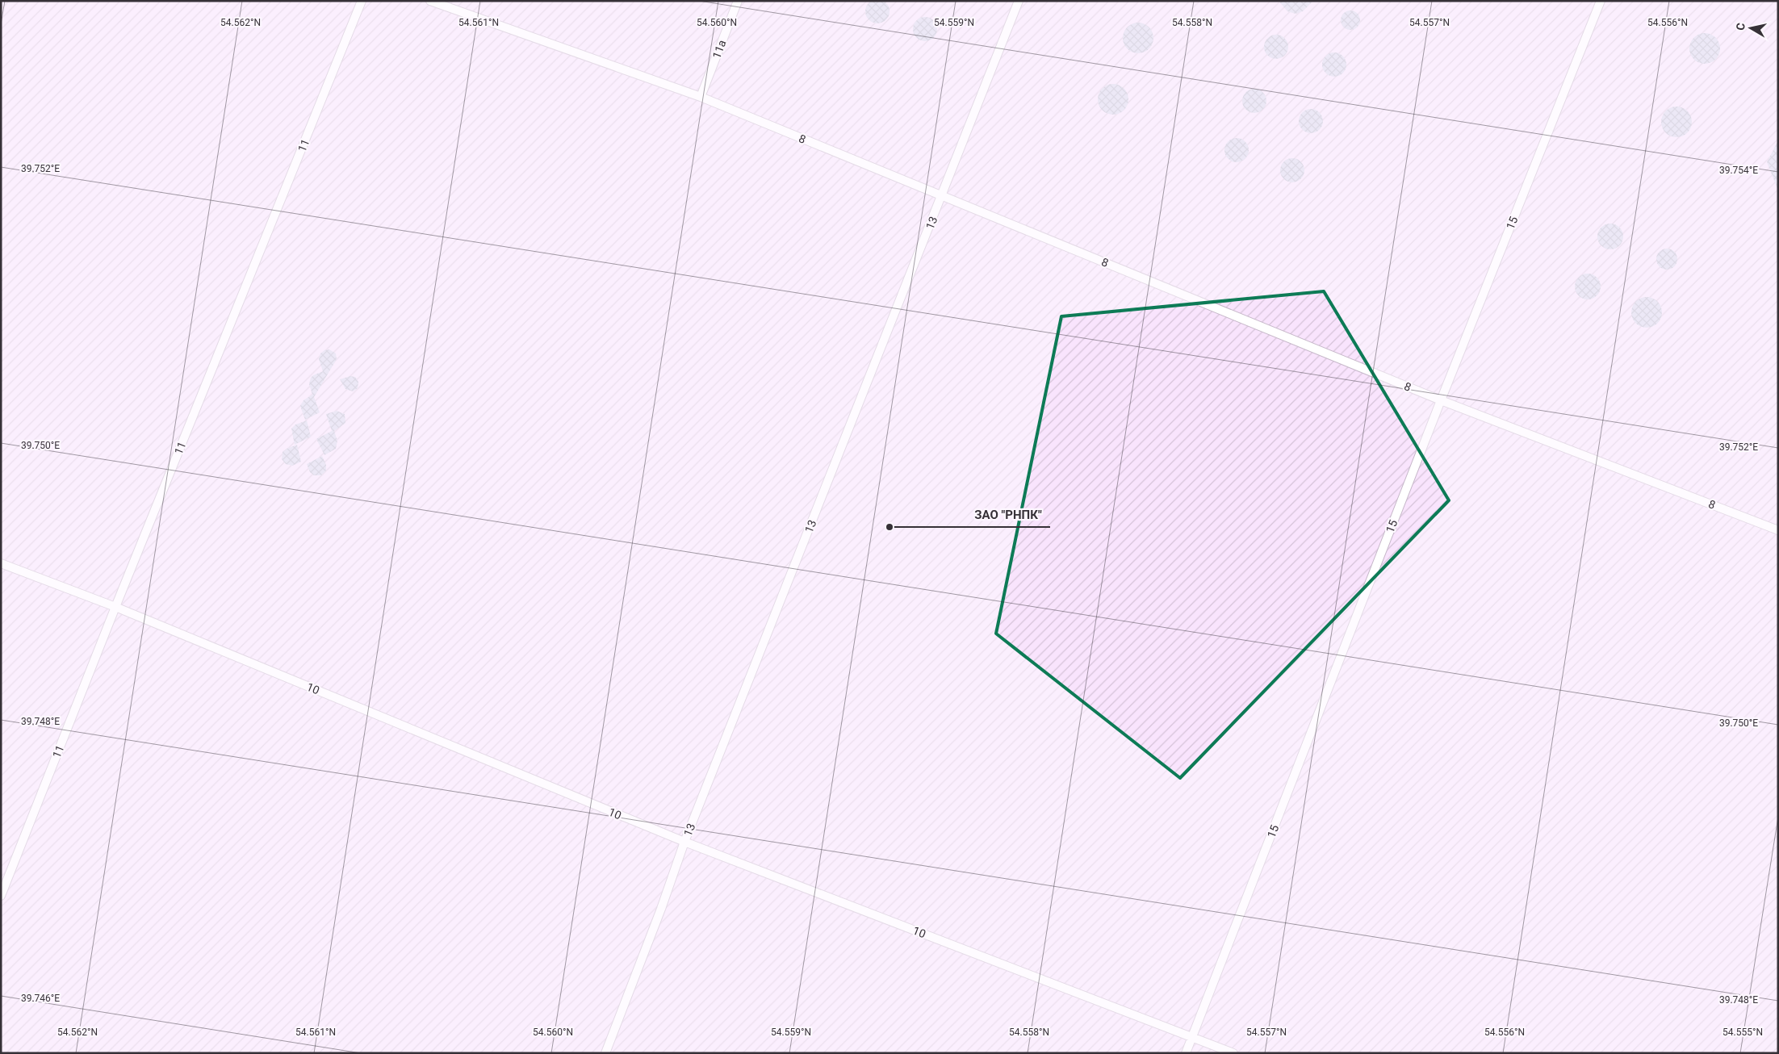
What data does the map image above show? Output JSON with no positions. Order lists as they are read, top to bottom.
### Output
{
  "streets": {
    "lane": [
      "11a",
      "8",
      "11",
      "13",
      "15",
      "10"
    ]
  },
  "crossings": [
    ["11a", "8"],
    ["8", "13"],
    ["8", "15"],
    ["11", "10"],
    ["13", "10"],
    ["15", "10"]
  ],
  "places": ["ЗАО \"РНПК\""],
  "north": "left",
  "coordinates": [
    "54.562°N",
    "54.561°N",
    "54.560°N",
    "54.559°N",
    "54.558°N",
    "54.557°N",
    "54.556°N",
    "39.752°E",
    "39.754°E",
    "39.750°E",
    "39.748°E",
    "39.746°E",
    "54.555°N"
  ]
}
